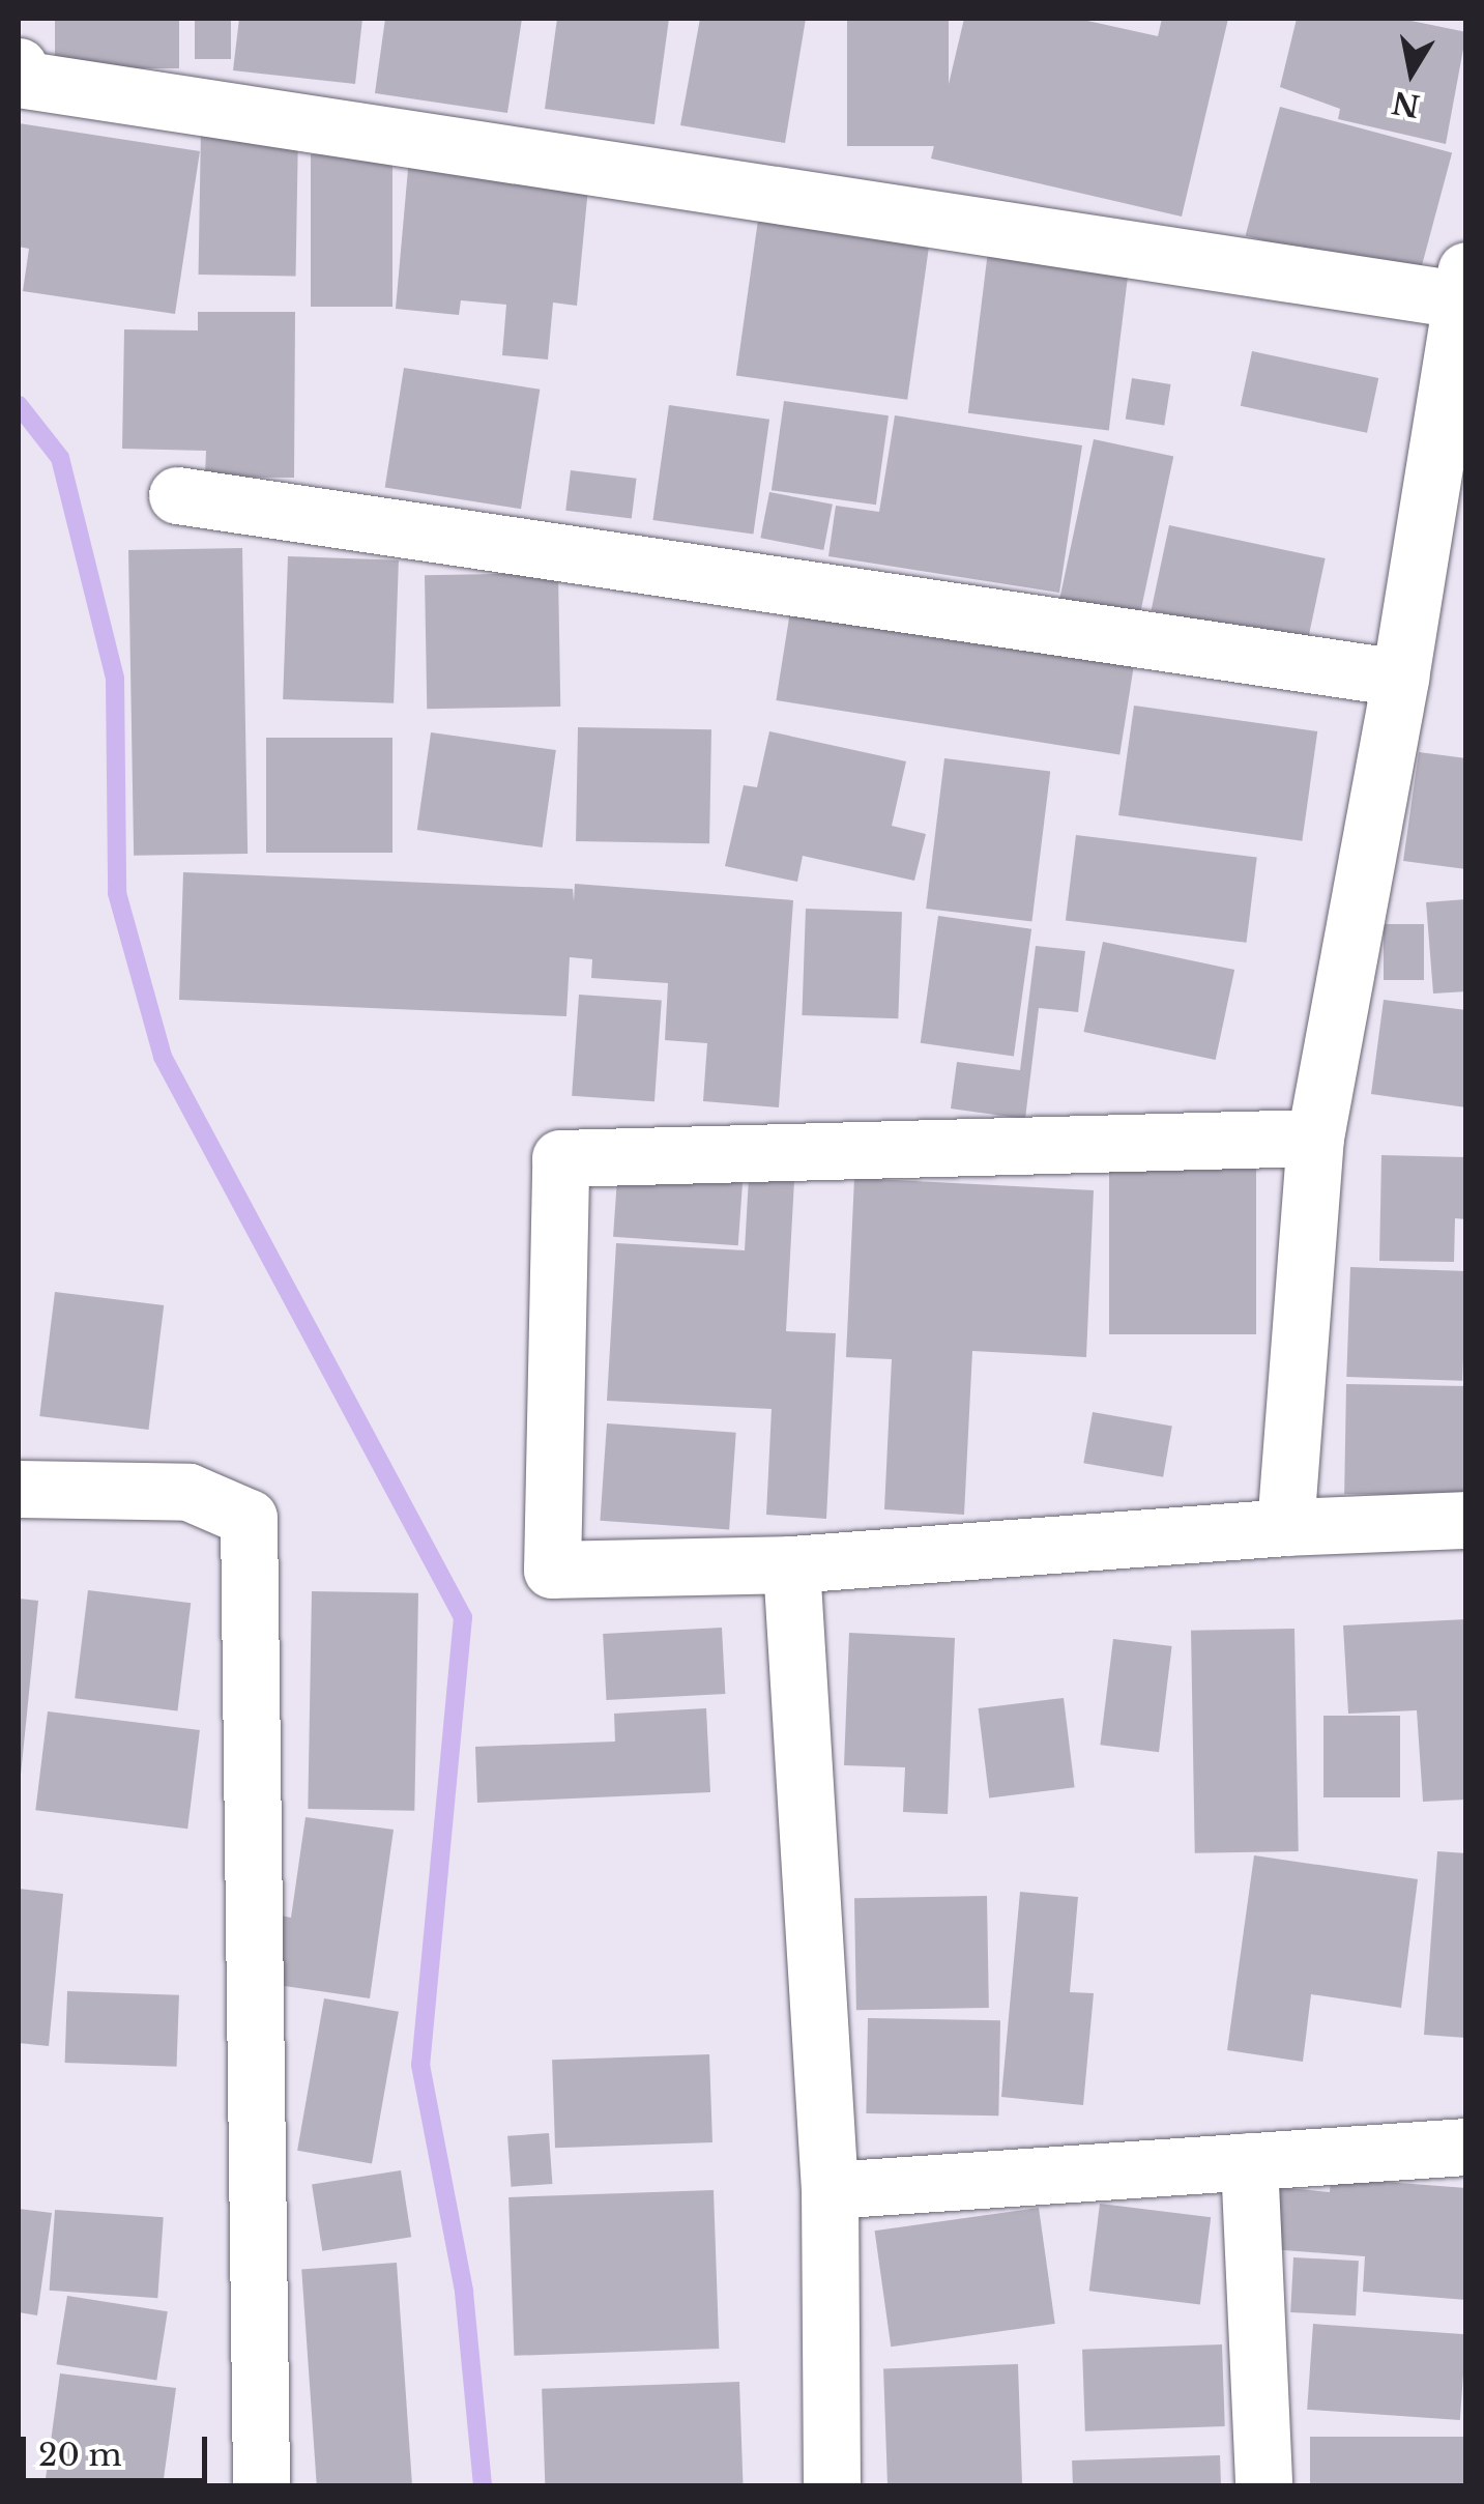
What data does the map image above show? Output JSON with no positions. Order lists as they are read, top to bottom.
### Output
{
  "scale_bar": "20 m",
  "north": "bottom"
}
